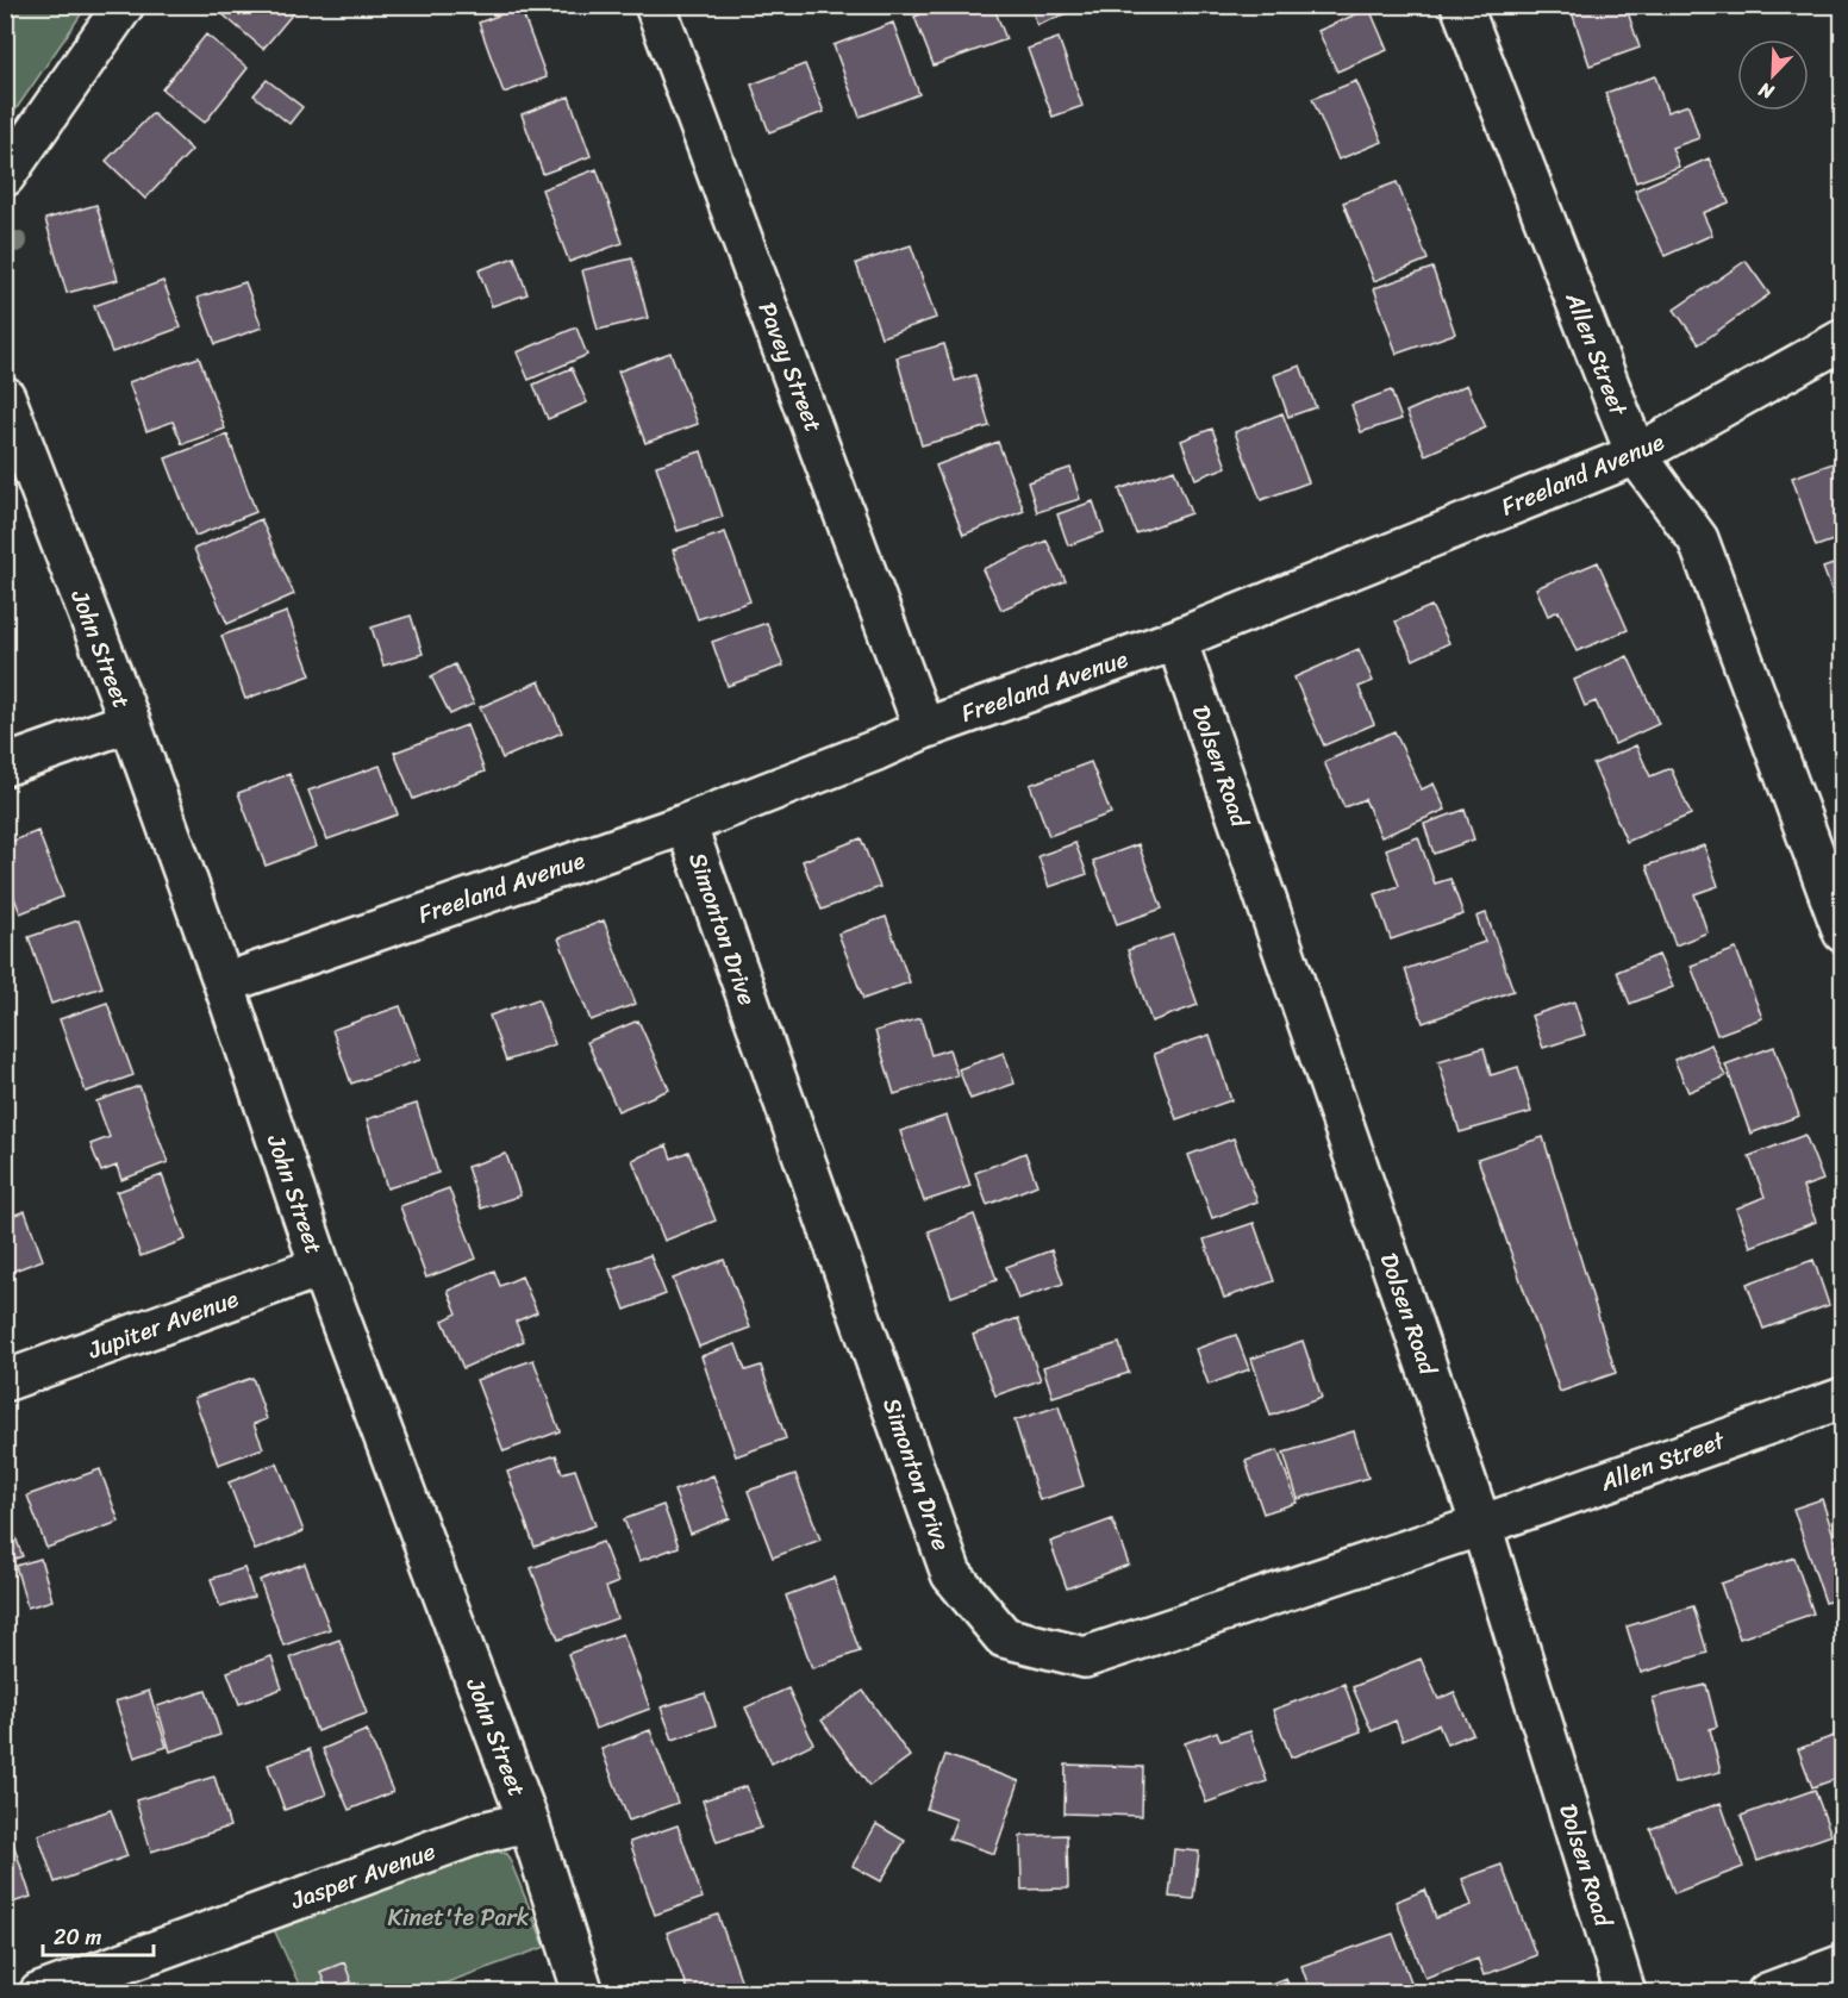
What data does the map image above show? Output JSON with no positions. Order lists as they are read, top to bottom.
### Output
{
  "streets": {
    "street": [
      "Allen Street",
      "Pavey Street",
      "Freeland Avenue",
      "John Street",
      "Dolsen Road",
      "Simonton Drive",
      "Jupiter Avenue",
      "Jasper Avenue"
    ]
  },
  "crossings": [
    ["Allen Street", "Freeland Avenue"],
    ["Allen Street", "Dolsen Road"],
    ["Allen Street", "Simonton Drive"],
    ["Pavey Street", "Freeland Avenue"],
    ["Freeland Avenue", "John Street"],
    ["Freeland Avenue", "Dolsen Road"],
    ["Freeland Avenue", "Simonton Drive"],
    ["John Street", "Jupiter Avenue"],
    ["John Street", "Jasper Avenue"],
    ["Dolsen Road", "Simonton Drive"]
  ],
  "parks": ["Kinet'te Park"],
  "scale_bar": "20 m",
  "north": "bottom left"
}
